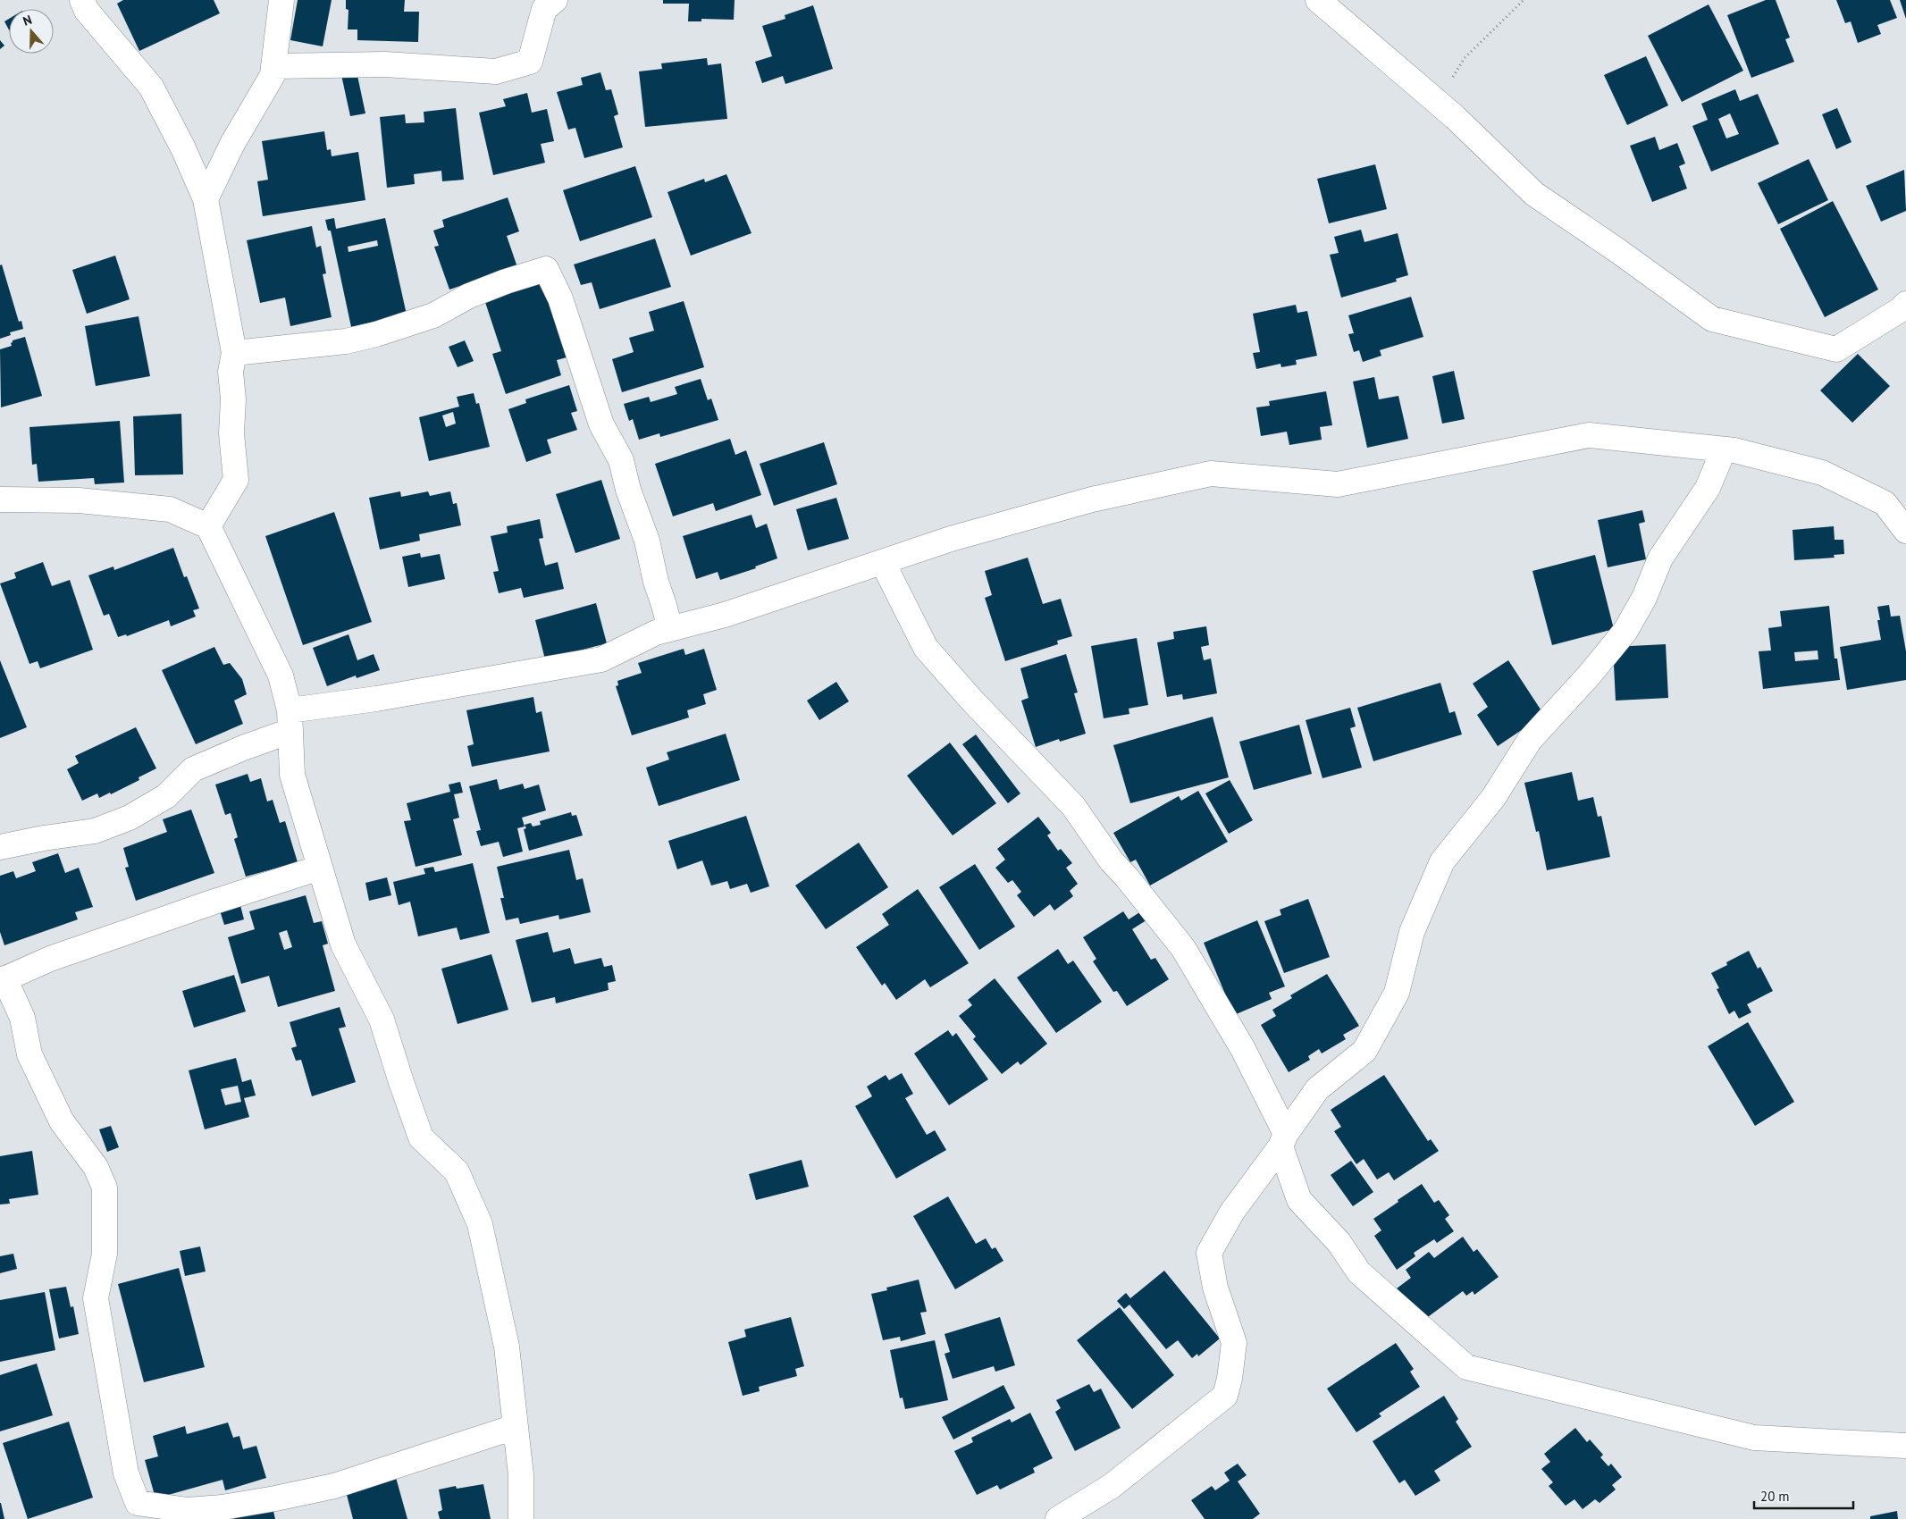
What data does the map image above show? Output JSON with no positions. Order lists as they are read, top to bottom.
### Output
{
  "scale_bar": "20 m",
  "north": "top"
}
